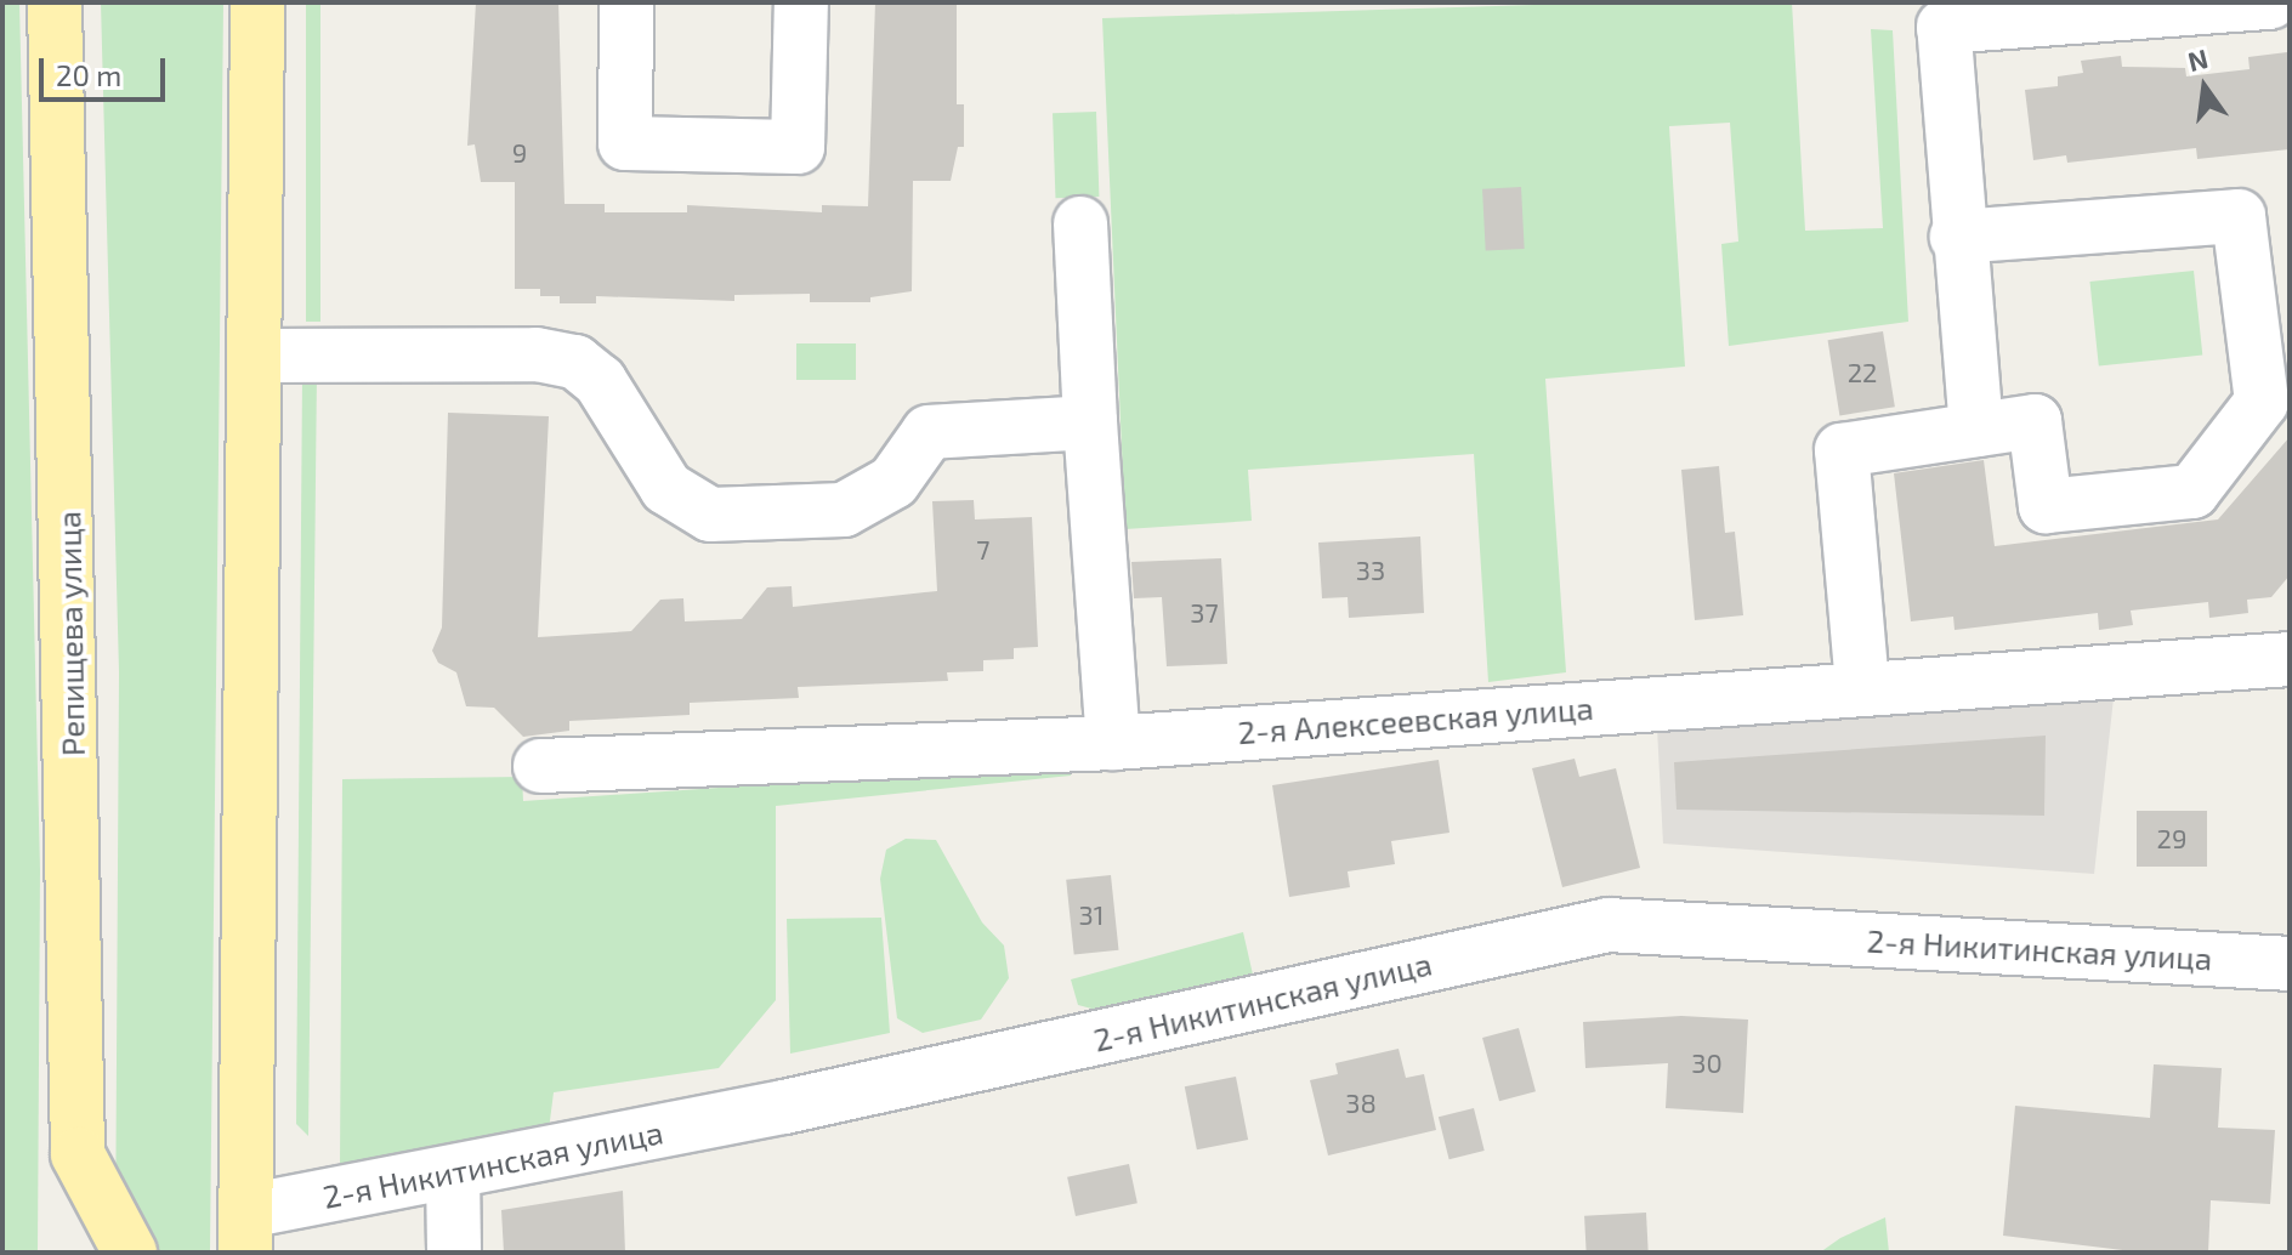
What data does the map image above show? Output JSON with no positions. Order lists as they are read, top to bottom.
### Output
{
  "streets": {
    "main road": ["Репищева улица"],
    "street": ["2-я Алексеевская улица", "2-я Никитинская улица"]
  },
  "house_numbers": [
    "9",
    "22",
    "7",
    "33",
    "37",
    "29",
    "31",
    "30",
    "38"
  ],
  "scale_bar": "20 m",
  "north": "top"
}
